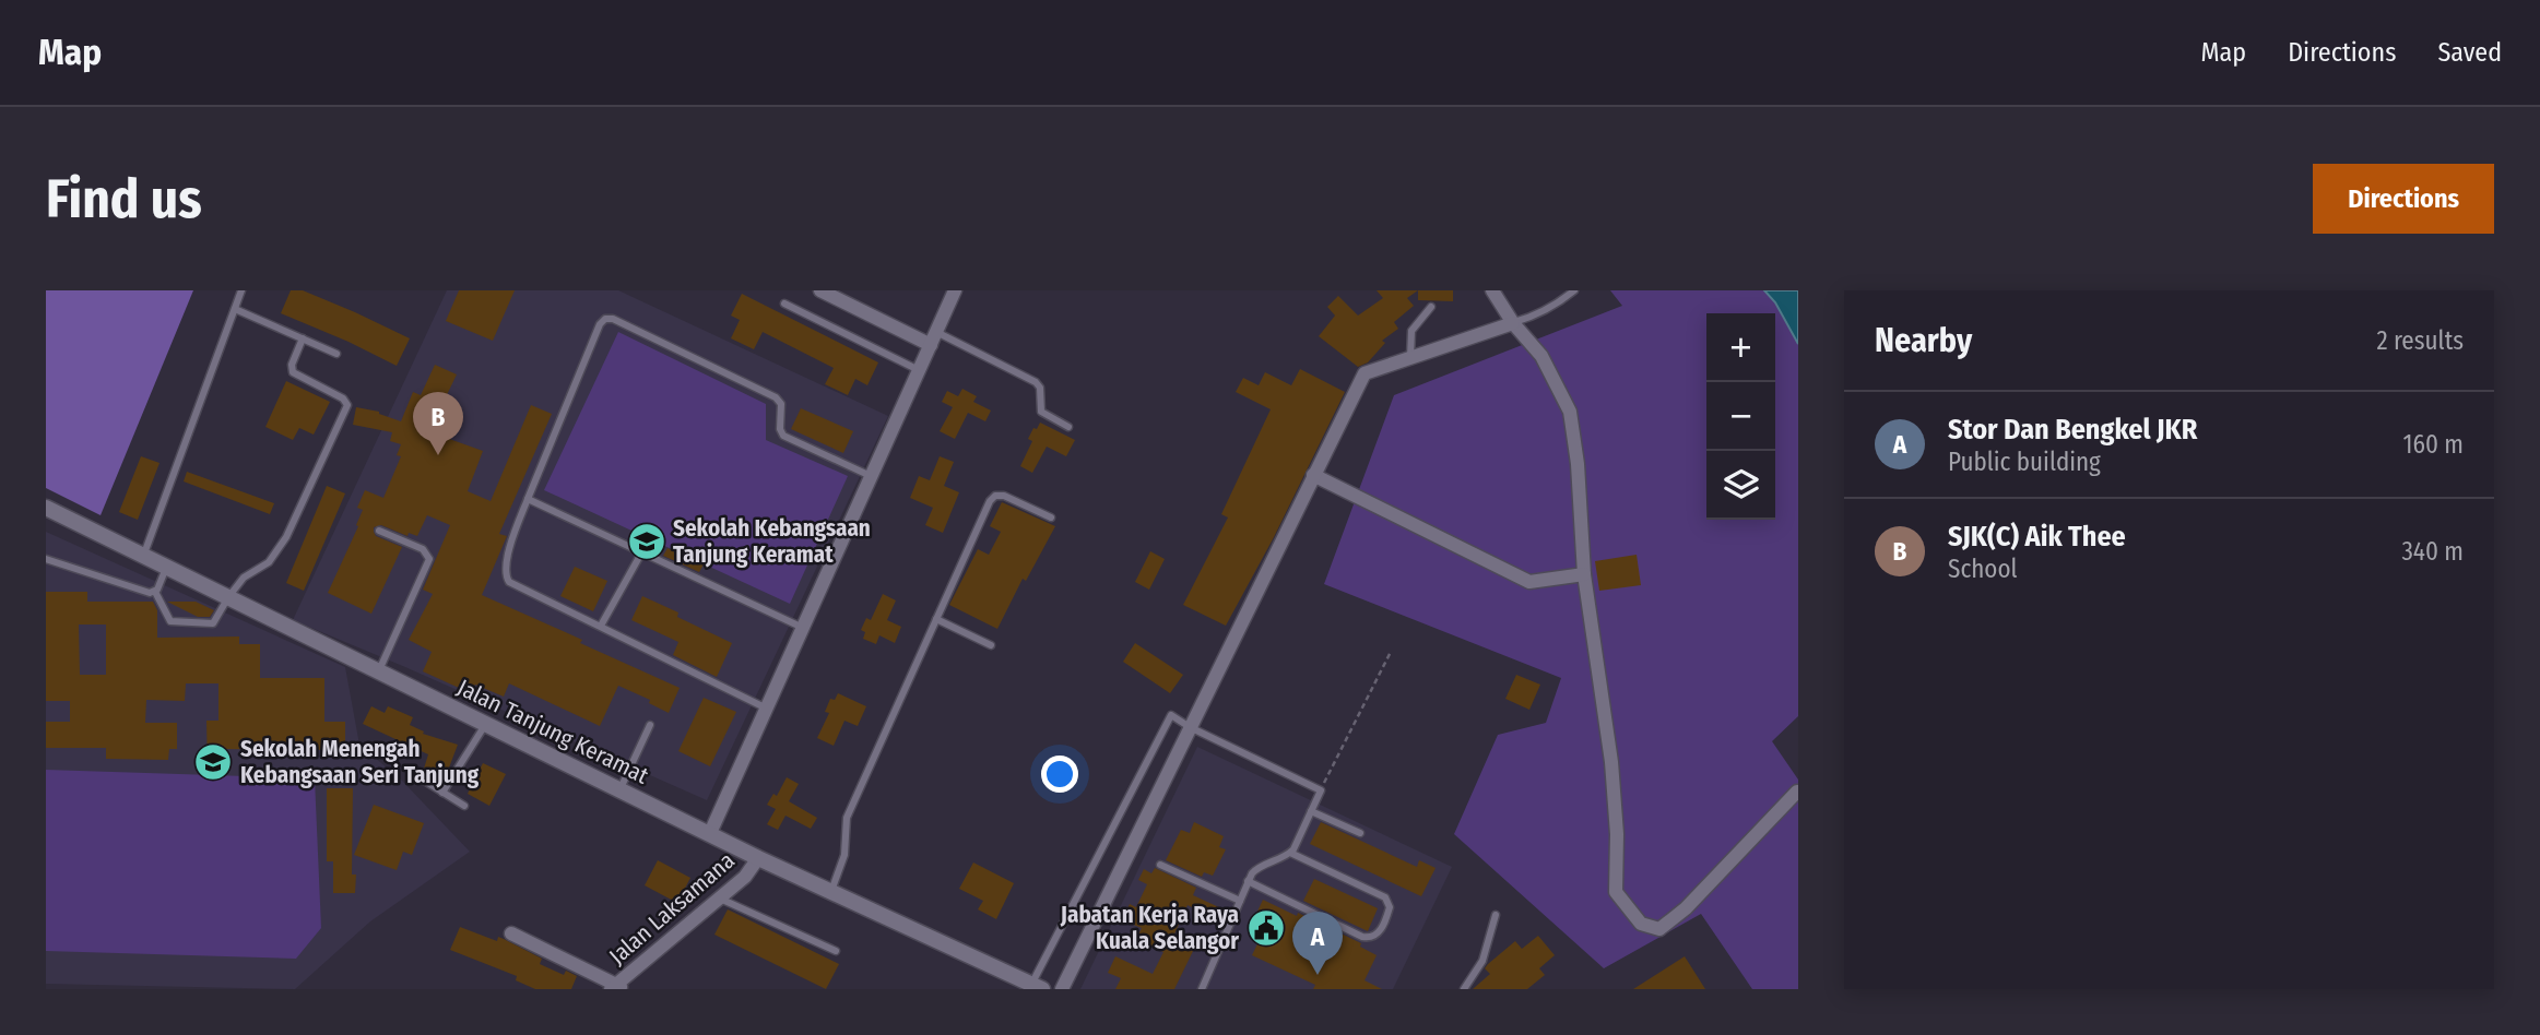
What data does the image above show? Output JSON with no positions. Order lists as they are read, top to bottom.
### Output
{
  "streets": {
    "street": ["Jalan Tanjung Keramat", "Jalan Laksamana"]
  },
  "crossings": [
    ["Jalan Tanjung Keramat", "Jalan Laksamana"]
  ],
  "places": {
    "school or university": ["Sekolah Kebangsaan Tanjung Keramat", "Sekolah Menengah Kebangsaan Seri Tanjung"],
    "public building": ["Jabatan Kerja Raya Kuala Selangor"]
  },
  "page": {
    "header": "Map",
    "nav": ["Map", "Directions", "Saved"],
    "buttons": "Directions",
    "title": "Find us",
    "heading": ["Nearby", "2 results"],
    "map_buttons": ["+", "−"],
    "list": [
      {
        "mark": "A",
        "name": "Stor Dan Bengkel JKR",
        "note": "Public building",
        "value": "160 m"
      },
      {
        "mark": "B",
        "name": "SJK(C) Aik Thee",
        "note": "School",
        "value": "340 m"
      }
    ],
    "pins": ["B", "A"]
  }
}
